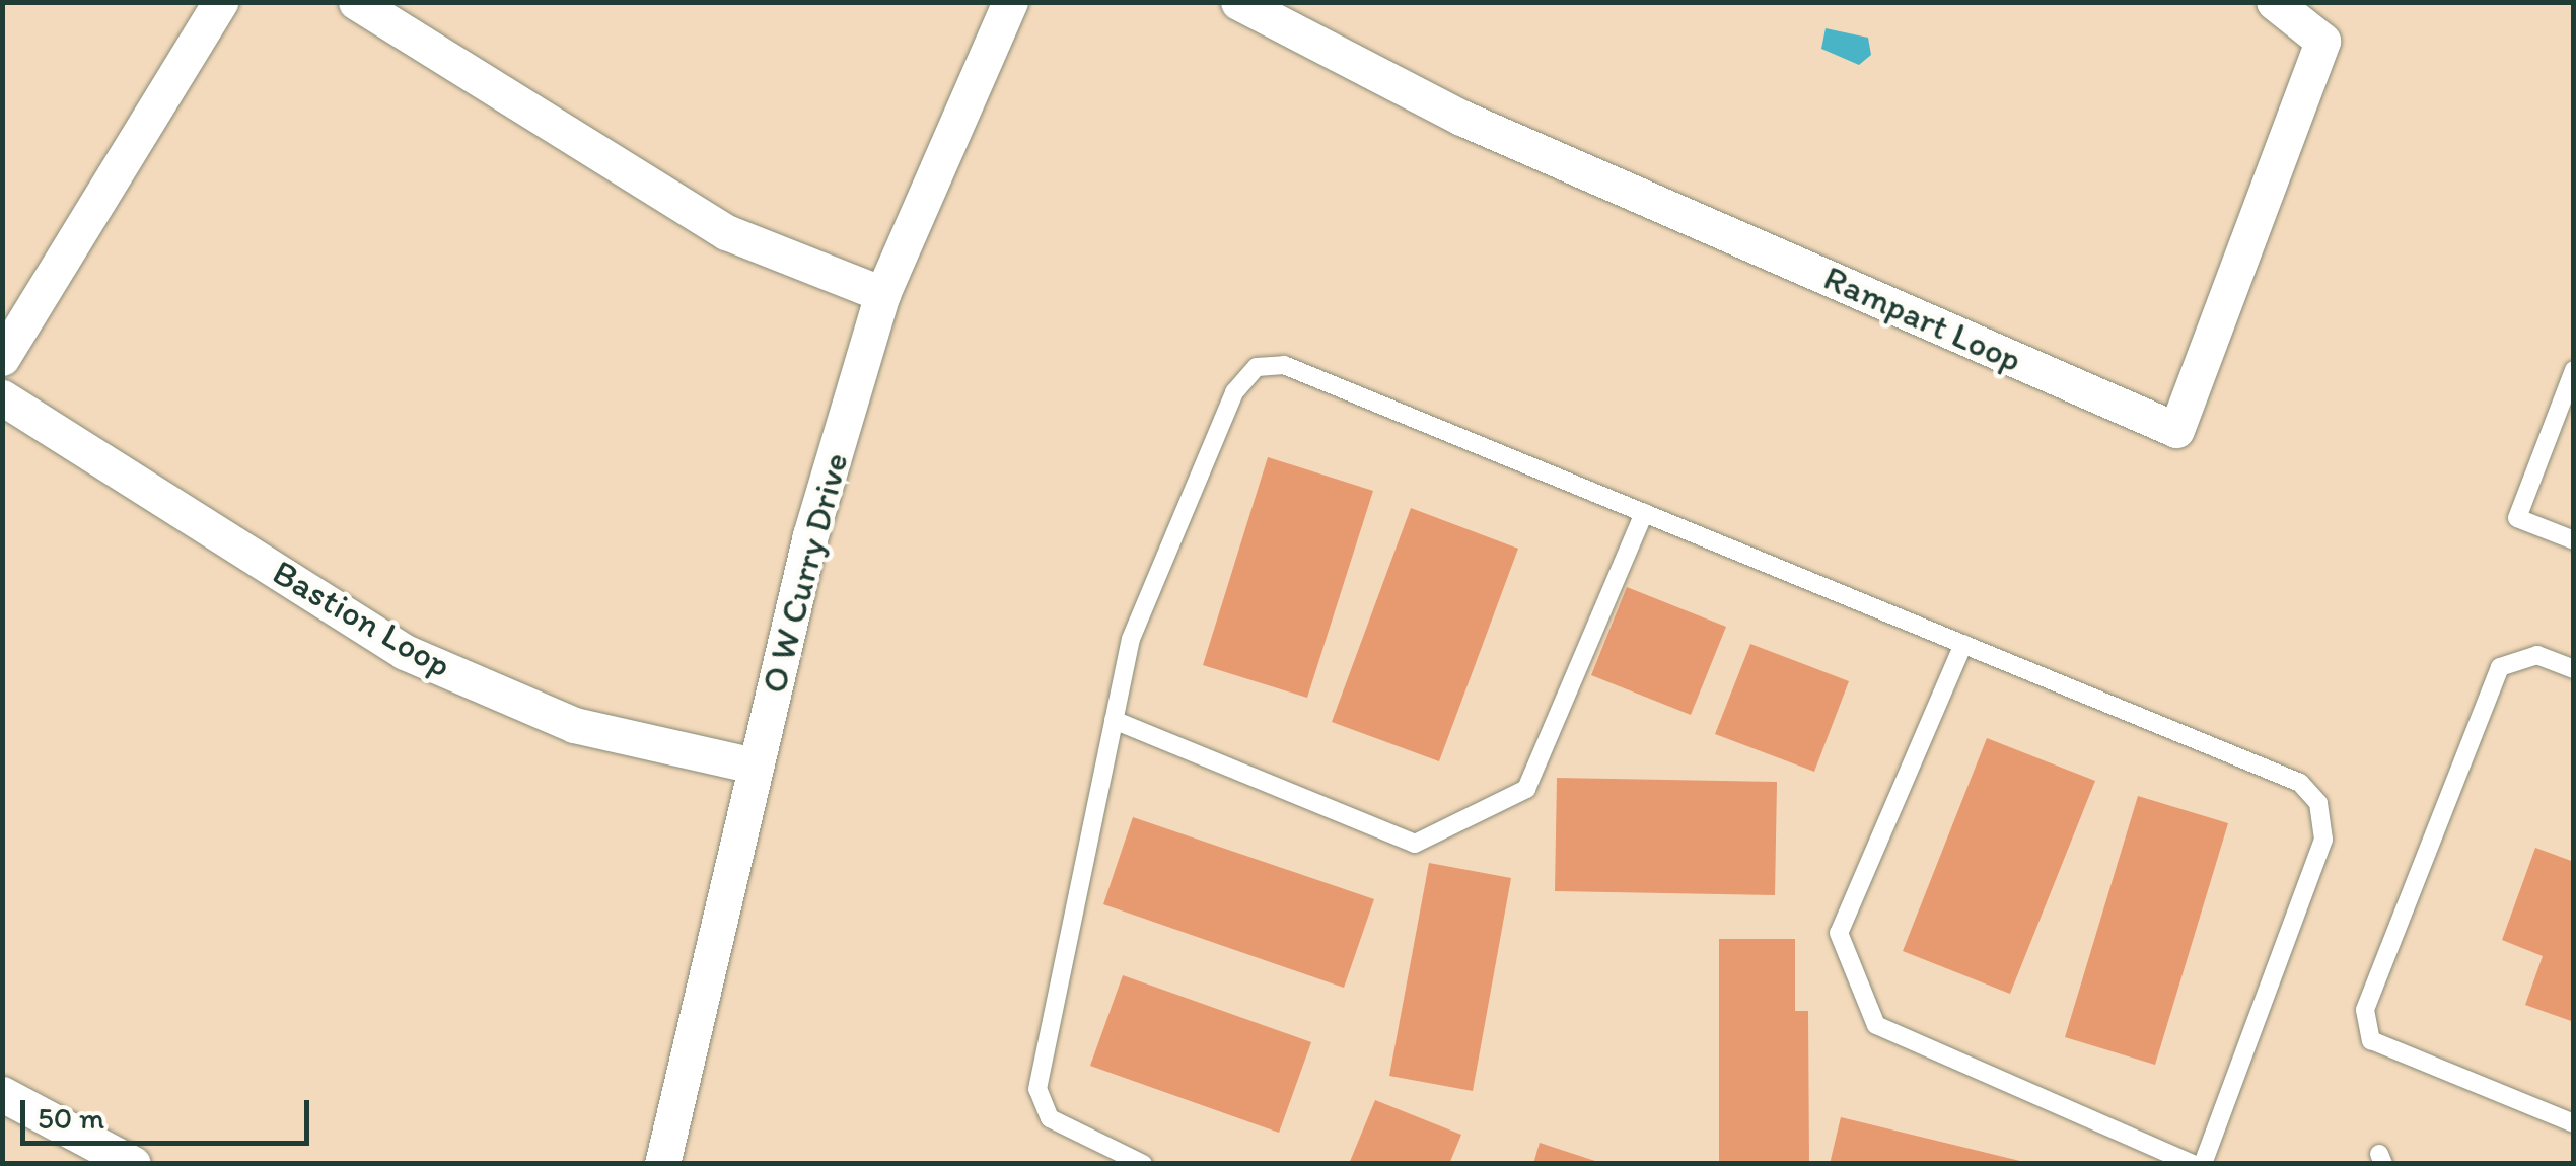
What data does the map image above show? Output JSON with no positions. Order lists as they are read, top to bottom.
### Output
{
  "streets": {
    "street": ["Rampart Loop", "O W Curry Drive", "Bastion Loop"]
  },
  "crossings": [
    ["O W Curry Drive", "Bastion Loop"]
  ],
  "scale_bar": "50 m"
}
